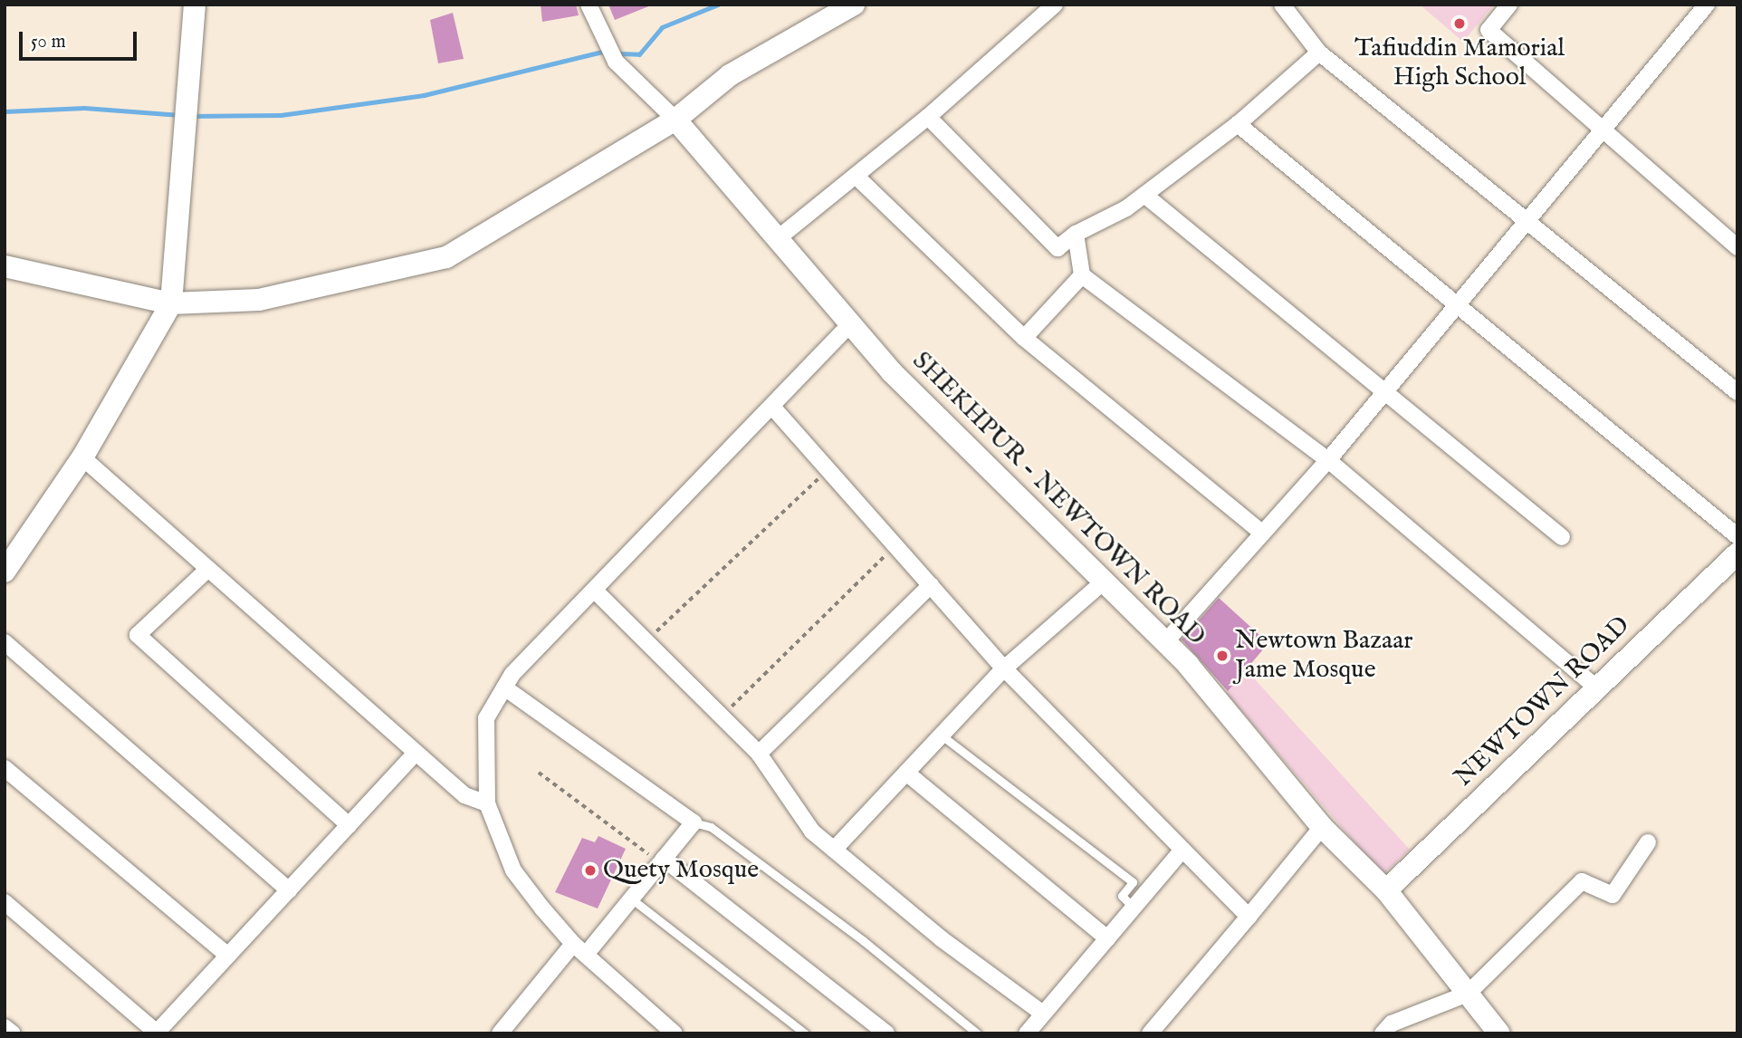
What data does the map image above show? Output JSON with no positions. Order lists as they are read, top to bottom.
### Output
{
  "streets": {
    "street": ["SHEKHPUR - NEWTOWN ROAD", "NEWTOWN ROAD"]
  },
  "crossings": [
    ["SHEKHPUR - NEWTOWN ROAD", "NEWTOWN ROAD"]
  ],
  "places": ["Tafiuddin Mamorial High School", "Newtown Bazaar Jame Mosque", "Quety Mosque"],
  "scale_bar": "50 m"
}
